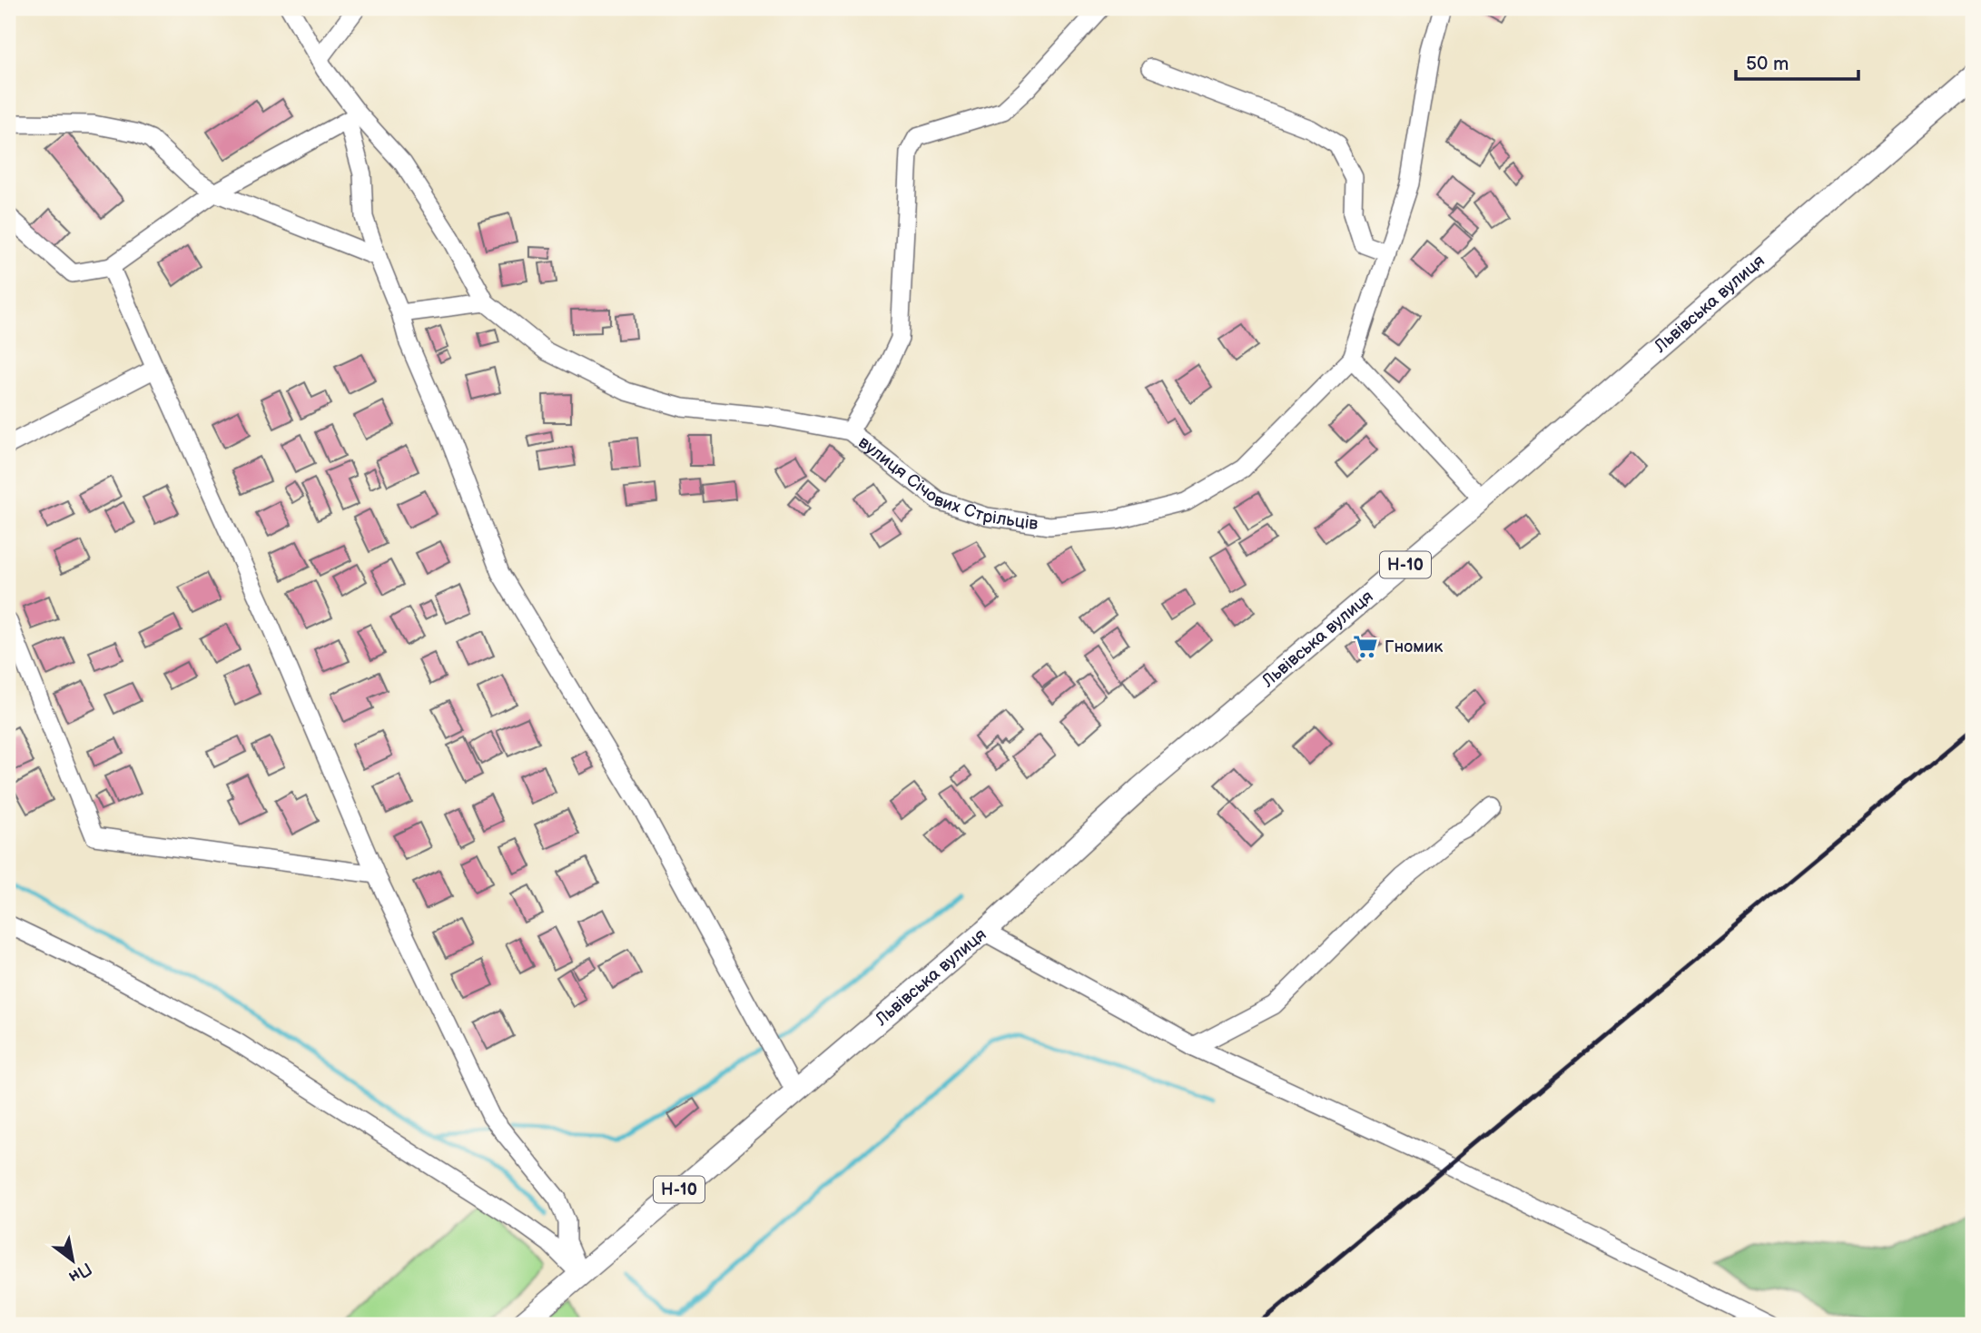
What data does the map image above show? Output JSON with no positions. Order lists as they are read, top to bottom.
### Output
{
  "streets": {
    "main road": ["Львівська вулиця", "Н-10"],
    "street": ["вулиця Січових Стрільців"]
  },
  "crossings": [
    ["Львівська вулиця", "Н-10"]
  ],
  "places": {
    "supermarket": ["Гномик"]
  },
  "scale_bar": "50 m",
  "north": "bottom right"
}
